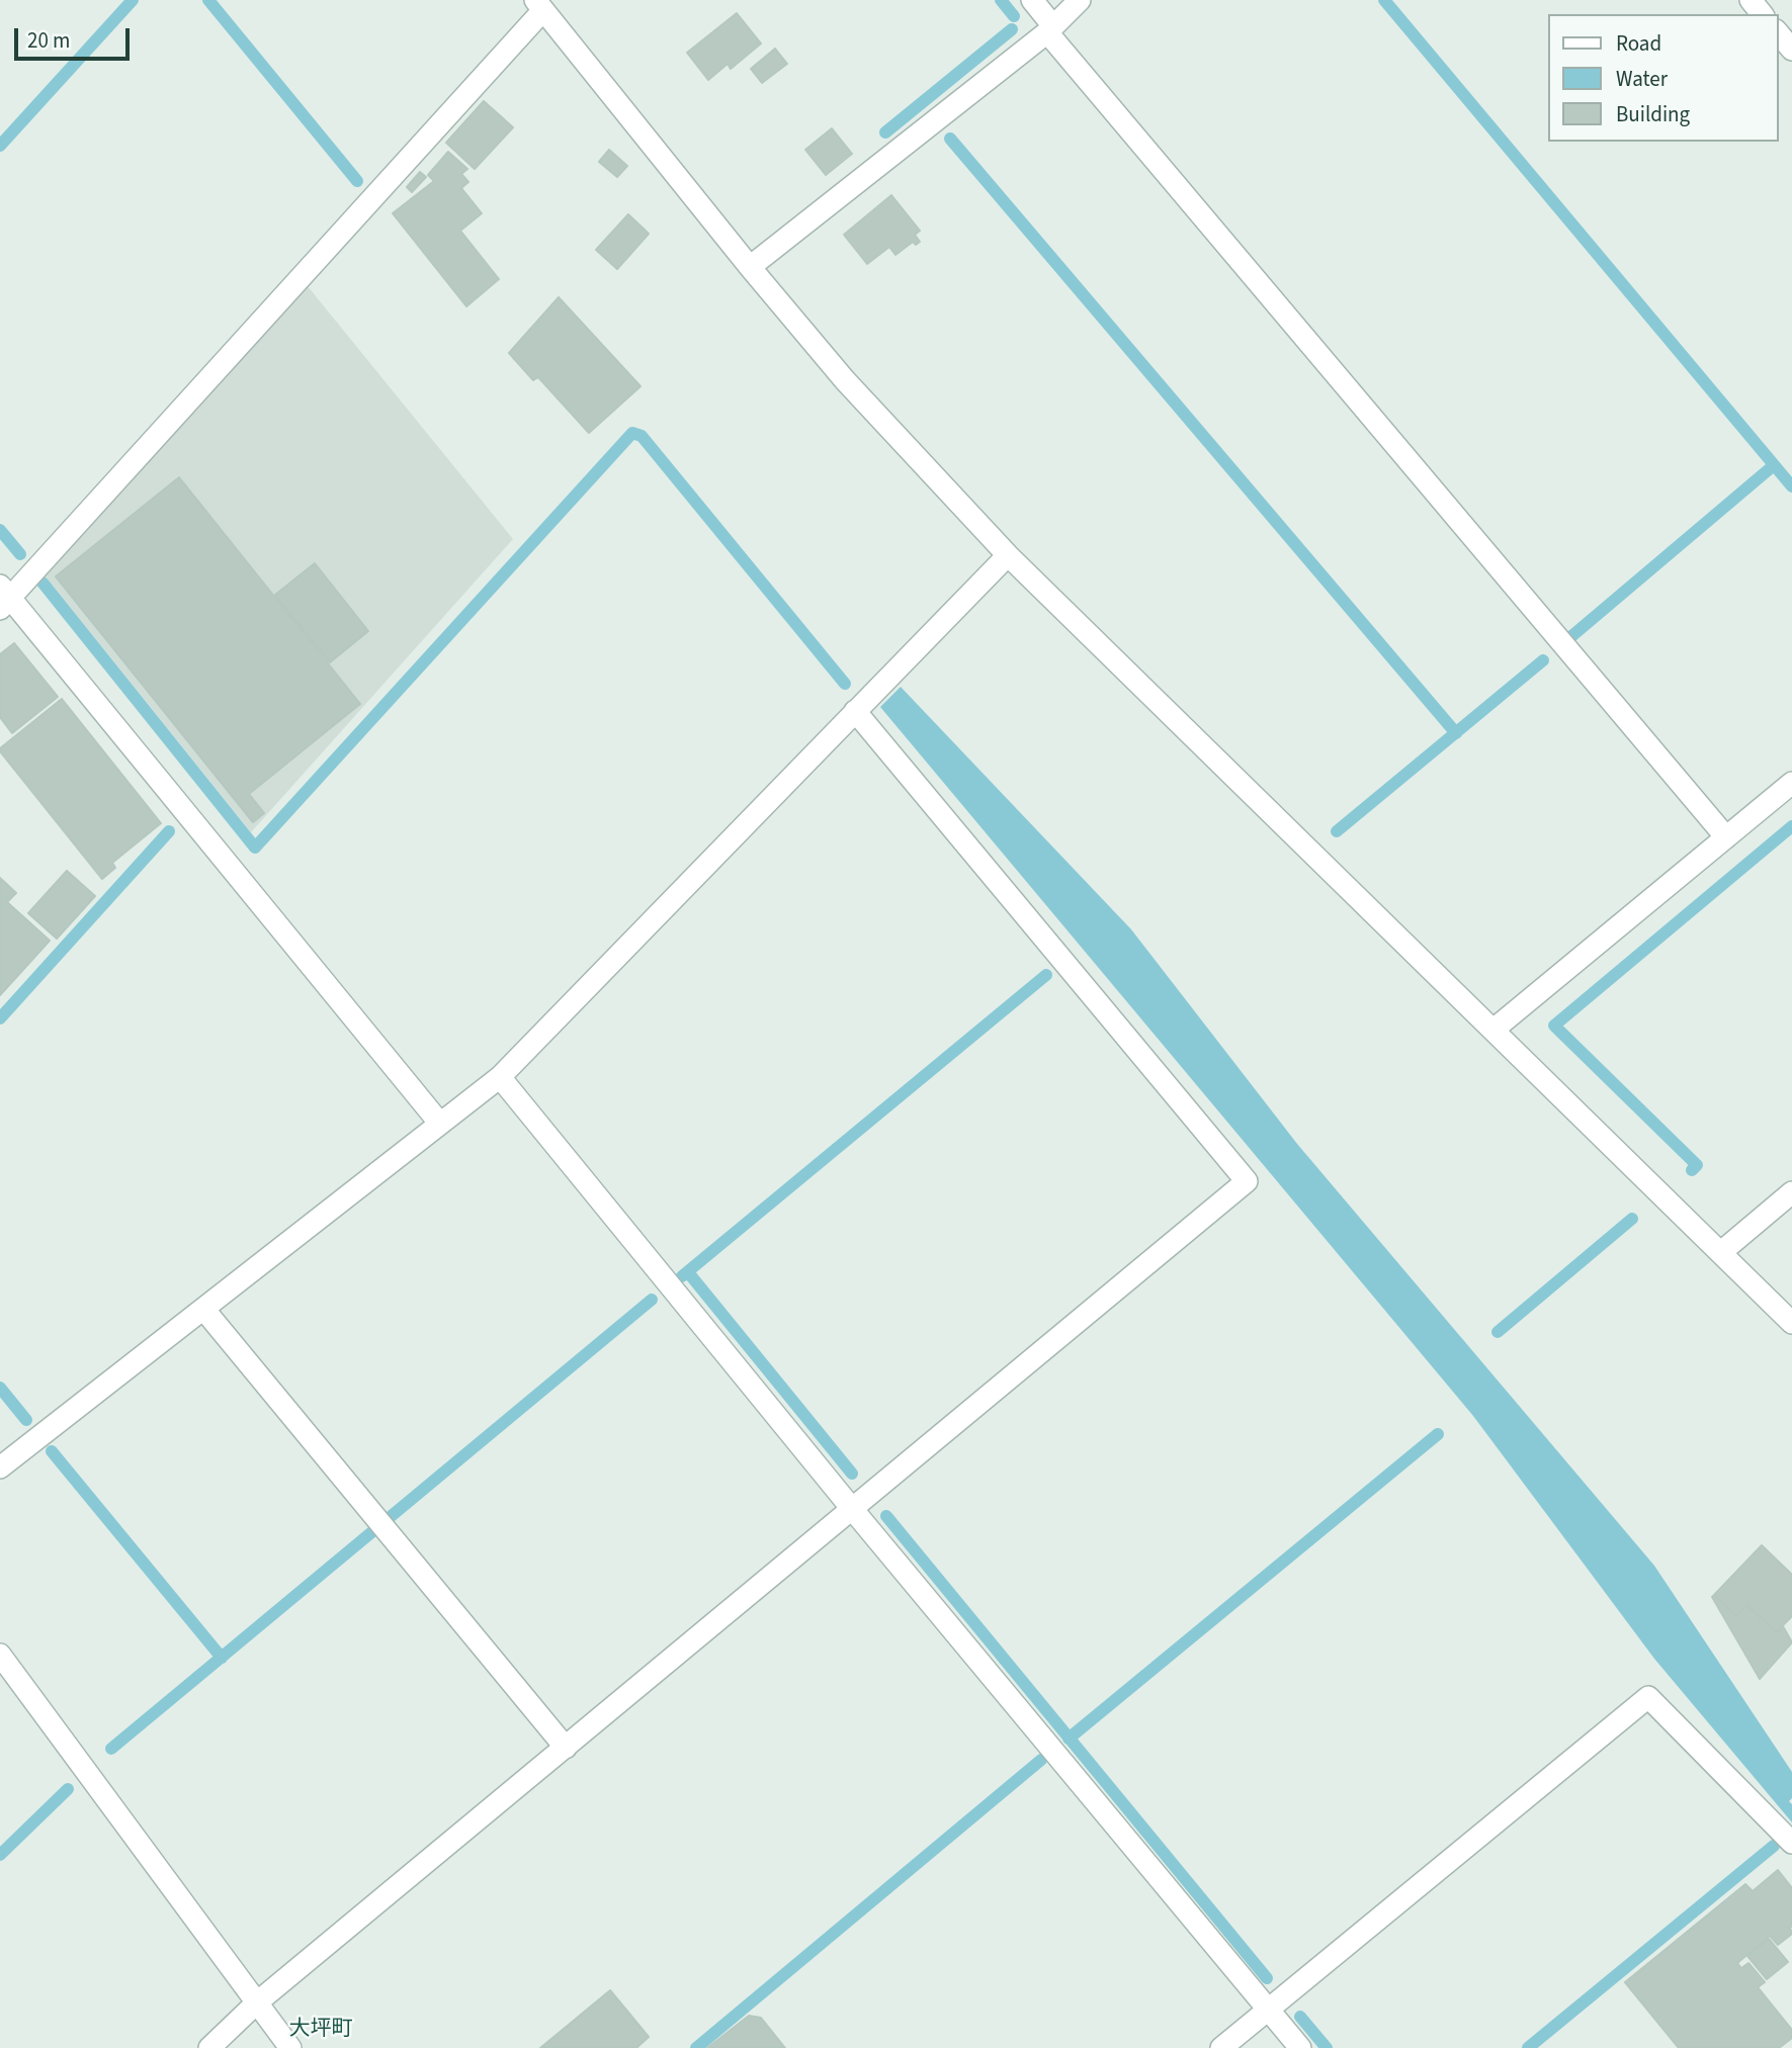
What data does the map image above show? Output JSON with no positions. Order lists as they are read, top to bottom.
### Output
{
  "districts": ["大坪町"],
  "legend": ["Road", "Water", "Building"],
  "scale_bar": "20 m"
}
